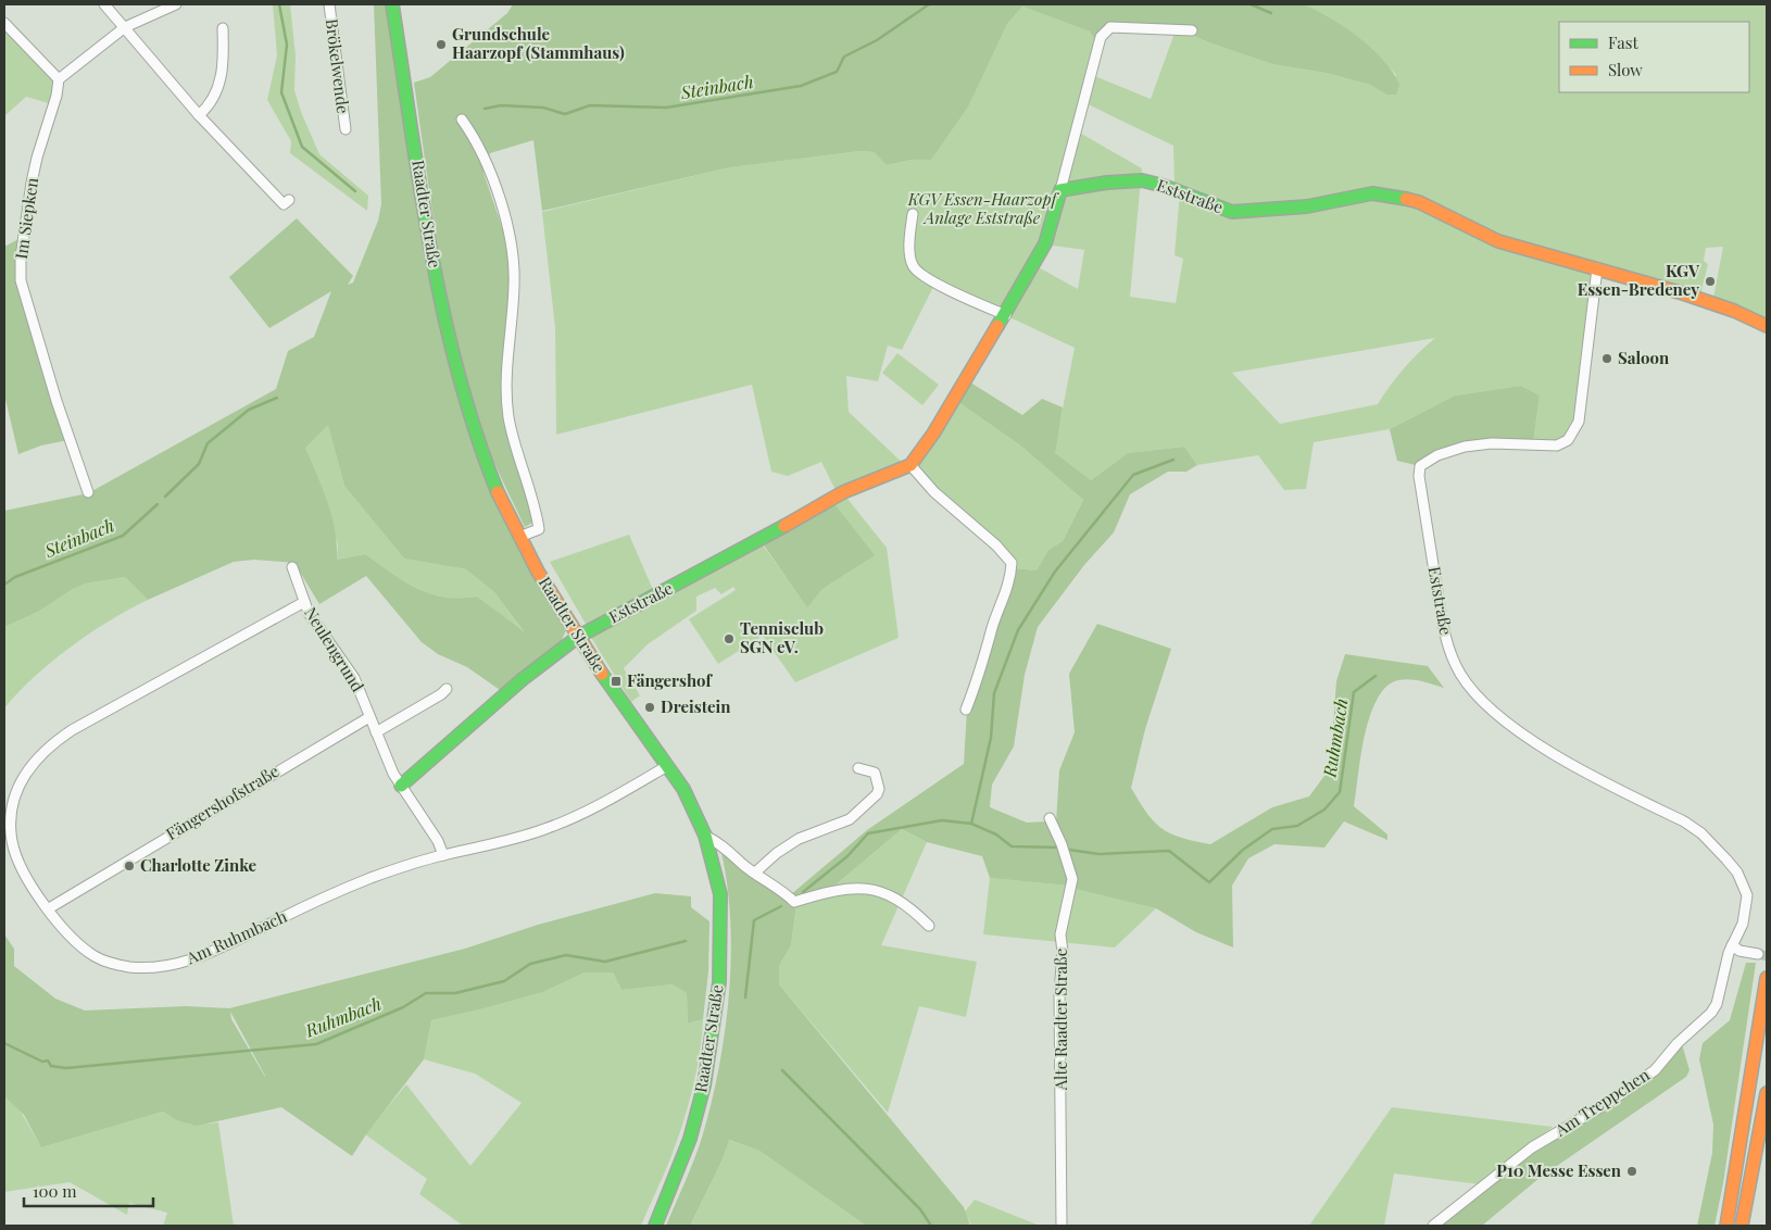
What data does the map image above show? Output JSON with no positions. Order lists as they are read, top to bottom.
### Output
{
  "streets": {
    "main road": ["Eststraße", "Raadter Straße"],
    "street": [
      "Brökelwende",
      "Im Siepken",
      "Neulengrund",
      "Fängershofstraße",
      "Am Ruhmbach",
      "Alte Raadter Straße",
      "Am Treppchen"
    ]
  },
  "crossings": [
    ["Eststraße", "Raadter Straße"],
    ["Eststraße", "Neulengrund"],
    ["Eststraße", "Am Treppchen"],
    ["Raadter Straße", "Am Ruhmbach"],
    ["Neulengrund", "Fängershofstraße"],
    ["Neulengrund", "Am Ruhmbach"],
    ["Fängershofstraße", "Am Ruhmbach"]
  ],
  "water": ["Steinbach", "Ruhmbach"],
  "parks": ["KGV Essen-Haarzopf Anlage Eststraße"],
  "places": {
    "other": [
      "Grundschule Haarzopf (Stammhaus)",
      "KGV Essen-Bredeney",
      "Saloon",
      "Tennisclub SGN eV.",
      "Dreistein",
      "Charlotte Zinke",
      "P10 Messe Essen"
    ],
    "transit": ["Fängershof"]
  },
  "legend": ["Fast", "Slow"],
  "scale_bar": "100 m"
}
